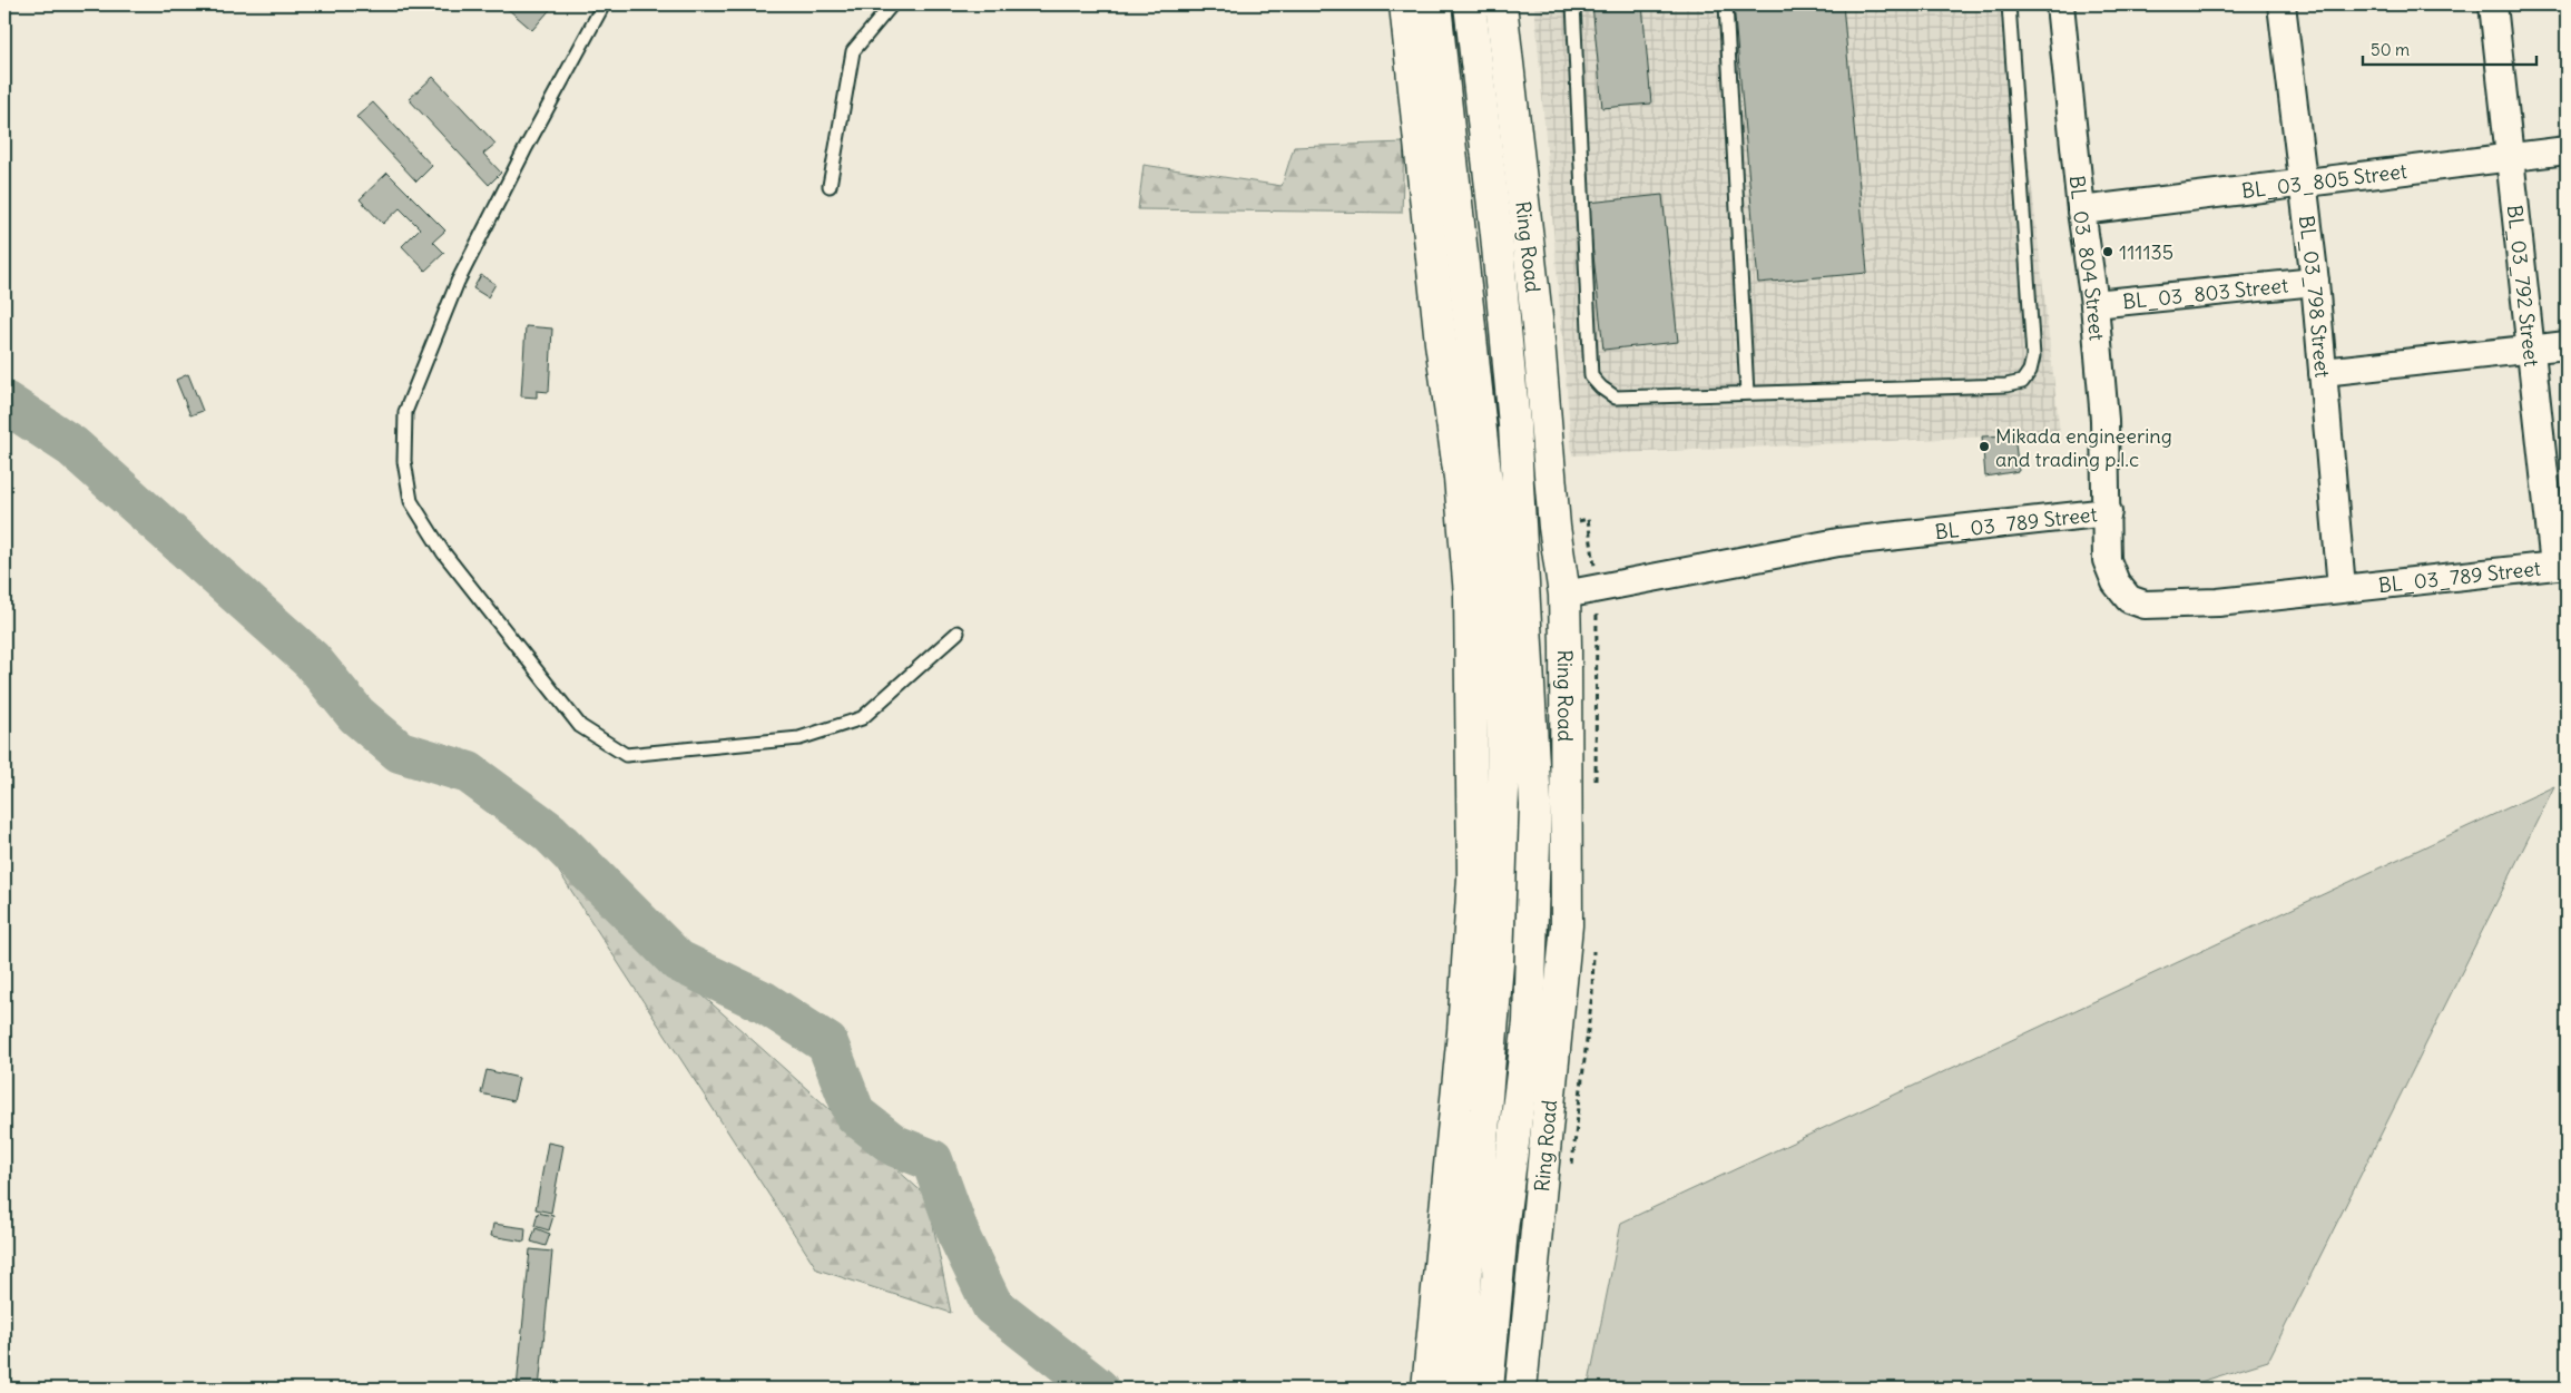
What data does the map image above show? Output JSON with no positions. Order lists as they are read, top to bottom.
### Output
{
  "streets": {
    "main road": ["Ring Road"],
    "street": [
      "BL_03_805 Street",
      "BL_03_804 Street",
      "BL_03_792 Street",
      "BL_03_803 Street",
      "BL_03_798 Street",
      "BL_03_789 Street"
    ]
  },
  "crossings": [
    ["BL_03_805 Street", "BL_03_804 Street"],
    ["BL_03_805 Street", "BL_03_792 Street"],
    ["BL_03_805 Street", "BL_03_798 Street"],
    ["Ring Road", "BL_03_789 Street"],
    ["BL_03_804 Street", "BL_03_803 Street"],
    ["BL_03_804 Street", "BL_03_789 Street"],
    ["BL_03_792 Street", "BL_03_789 Street"],
    ["BL_03_803 Street", "BL_03_798 Street"],
    ["BL_03_798 Street", "BL_03_789 Street"]
  ],
  "places": ["111135", "Mikada engineering and trading p.l.c"],
  "scale_bar": "50 m"
}
